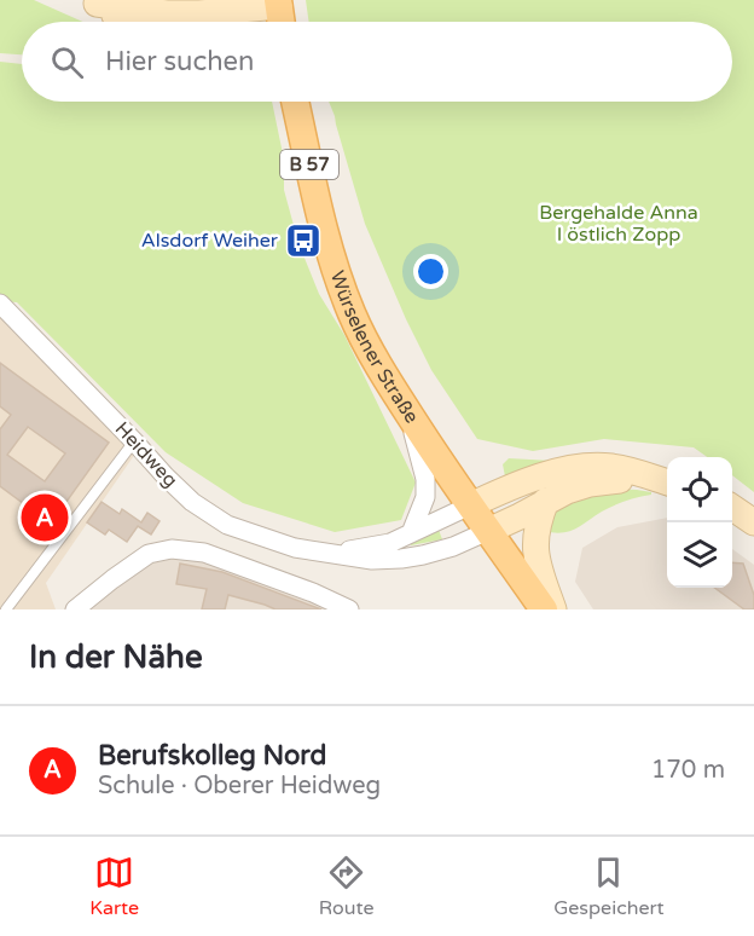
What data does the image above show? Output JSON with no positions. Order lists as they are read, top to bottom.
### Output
{
  "streets": {
    "main road": ["B 57", "Würselener Straße"],
    "street": ["Heidweg"]
  },
  "crossings": [
    ["B 57", "Würselener Straße"],
    ["B 57", "Heidweg"],
    ["Würselener Straße", "Heidweg"]
  ],
  "parks": ["Bergehalde Anna I östlich Zopp"],
  "places": {
    "bus stop": ["Alsdorf Weiher"]
  },
  "page": {
    "search": "Hier suchen",
    "pins": "A",
    "heading": "In der Nähe",
    "list": [
      {
        "mark": "A",
        "name": "Berufskolleg Nord",
        "note": "Schule · Oberer Heidweg",
        "value": "170 m"
      }
    ],
    "nav": ["Karte", "Route", "Gespeichert"]
  }
}
